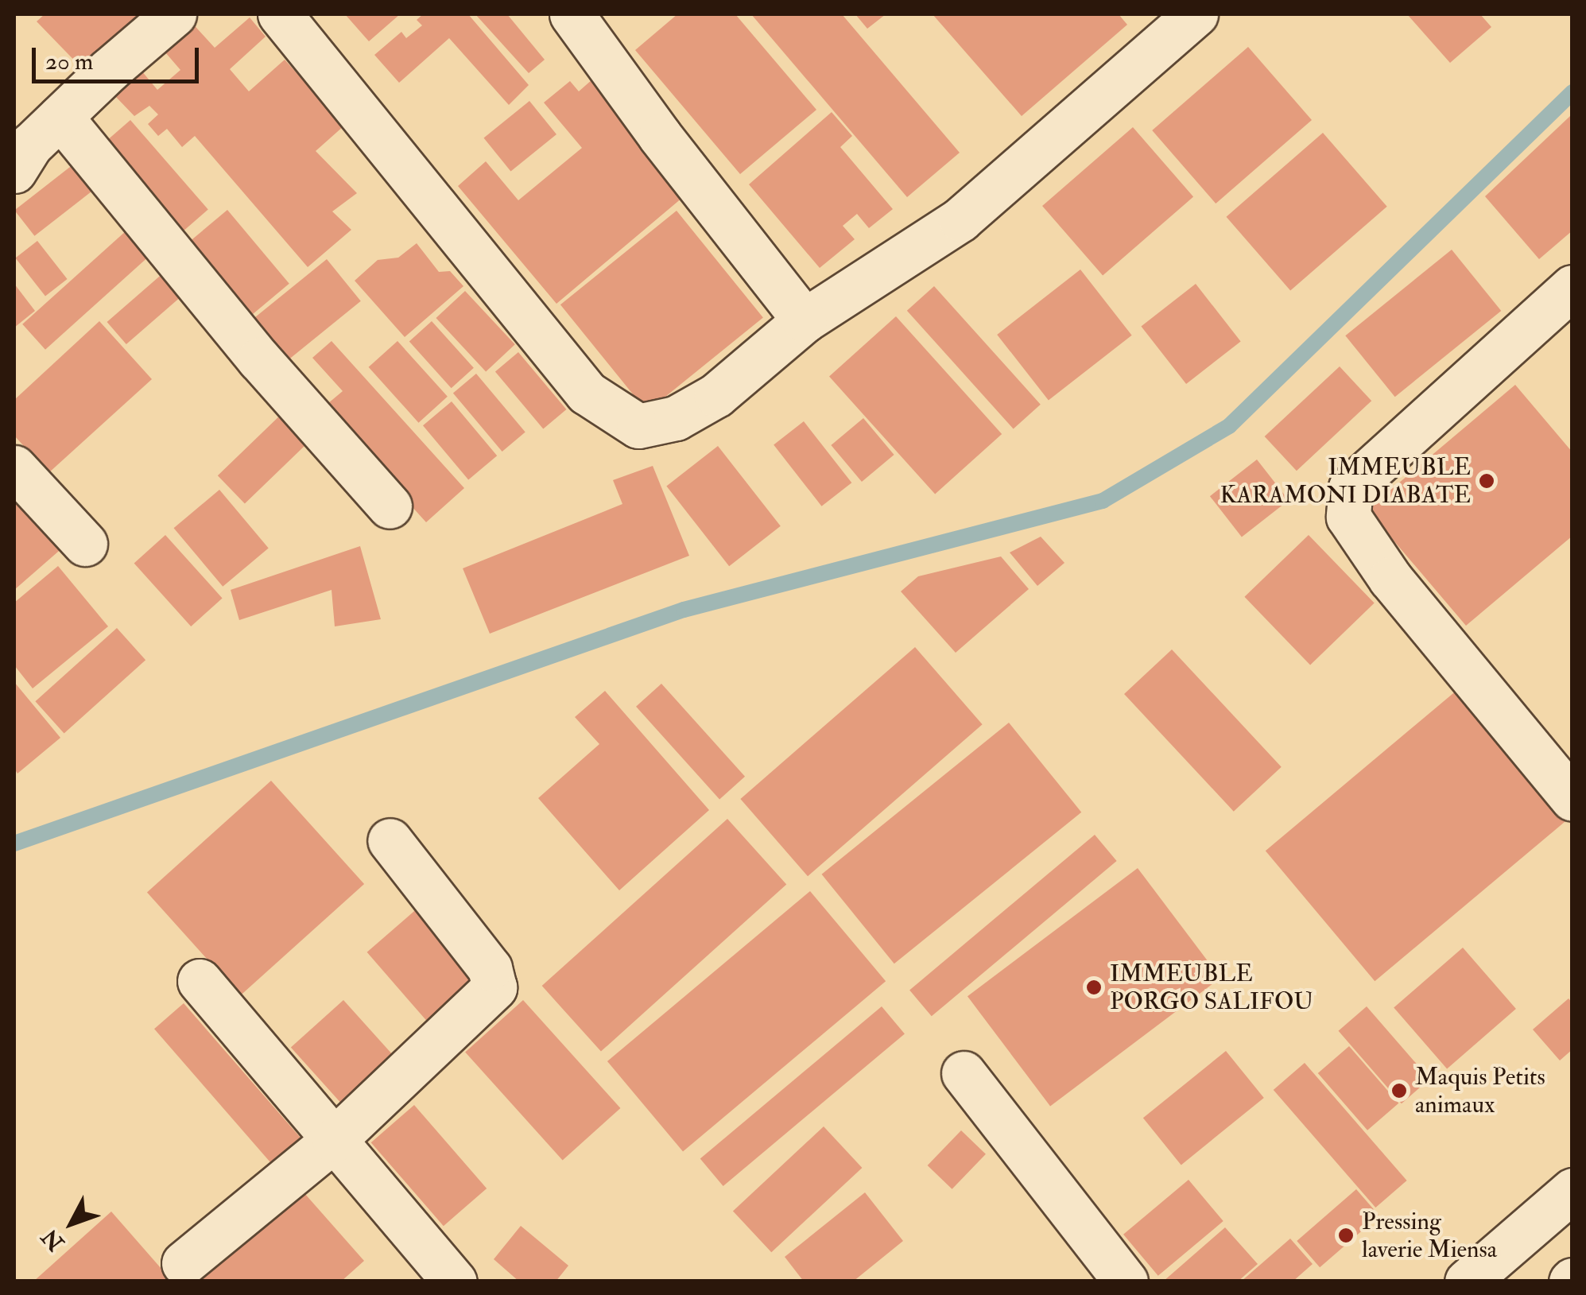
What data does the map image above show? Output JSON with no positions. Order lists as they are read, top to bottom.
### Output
{
  "places": [
    "IMMEUBLE KARAMONI DIABATE",
    "IMMEUBLE PORGO SALIFOU",
    "Maquis Petits animaux",
    "Pressing laverie Miensa"
  ],
  "scale_bar": "20 m",
  "north": "bottom left"
}
